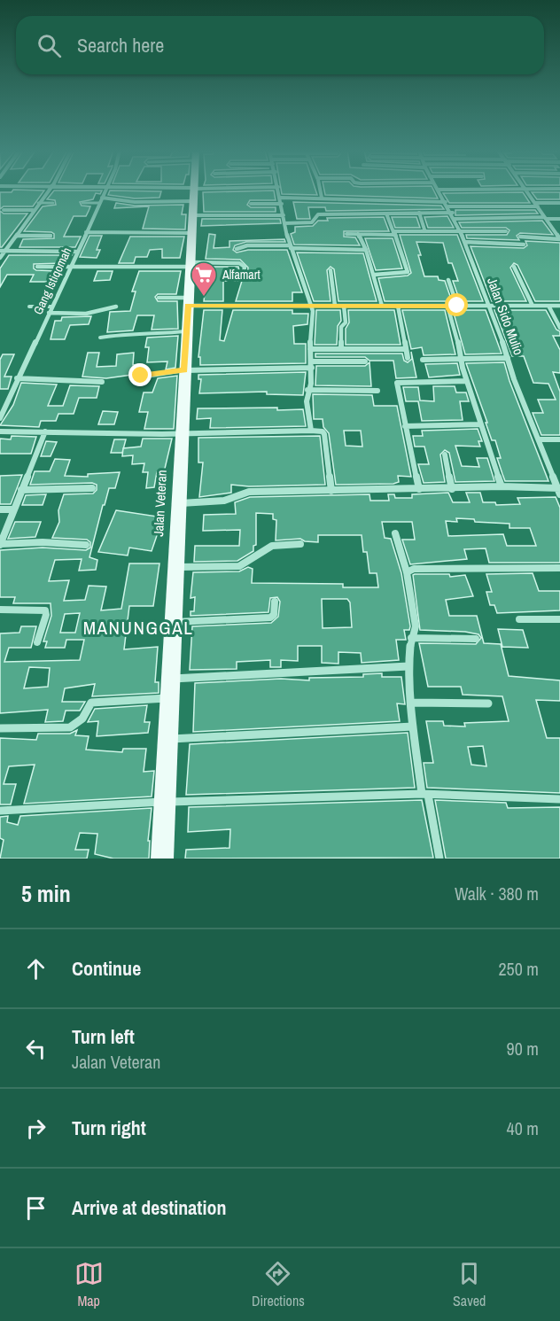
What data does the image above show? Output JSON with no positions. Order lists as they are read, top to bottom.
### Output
{
  "streets": {
    "main road": ["Jalan Veteran"],
    "street": ["Gang Istiqomah", "Jalan Sido Mulio"]
  },
  "districts": ["MANUNGGAL"],
  "places": {
    "supermarket": ["Alfamart"]
  },
  "page": {
    "search": "Search here",
    "heading": ["5 min", "Walk · 380 m"],
    "list": [
      ["Continue", "250 m"],
      ["Turn left", "Jalan Veteran", "90 m"],
      ["Turn right", "40 m"],
      "Arrive at destination"
    ],
    "nav": ["Map", "Directions", "Saved"]
  }
}
